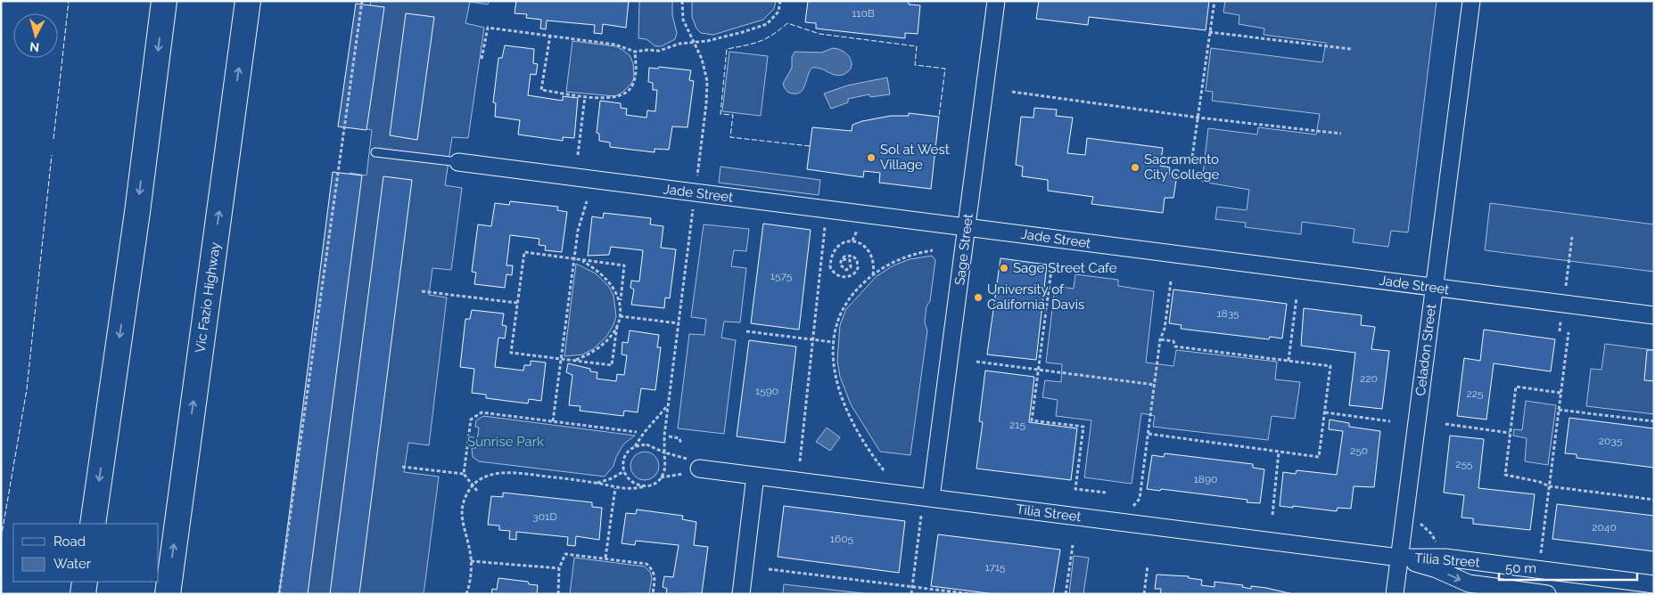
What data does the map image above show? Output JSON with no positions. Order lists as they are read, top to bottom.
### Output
{
  "streets": {
    "highway": ["Vic Fazio Highway"],
    "street": [
      "Jade Street",
      "Sage Street",
      "Celadon Street",
      "Tilia Street"
    ]
  },
  "crossings": [
    ["Jade Street", "Sage Street"],
    ["Jade Street", "Celadon Street"],
    ["Sage Street", "Tilia Street"],
    ["Celadon Street", "Tilia Street"]
  ],
  "parks": ["Sunrise Park"],
  "places": [
    "Sol at West Village",
    "Sacramento City College",
    "Sage Street Cafe",
    "University of California, Davis"
  ],
  "house_numbers": [
    "110B",
    "1575",
    "1835",
    "220",
    "1590",
    "225",
    "215",
    "2035",
    "250",
    "255",
    "1890",
    "301D",
    "2040",
    "1605",
    "1715"
  ],
  "legend": ["Road", "Water"],
  "scale_bar": "50 m",
  "north": "bottom"
}
